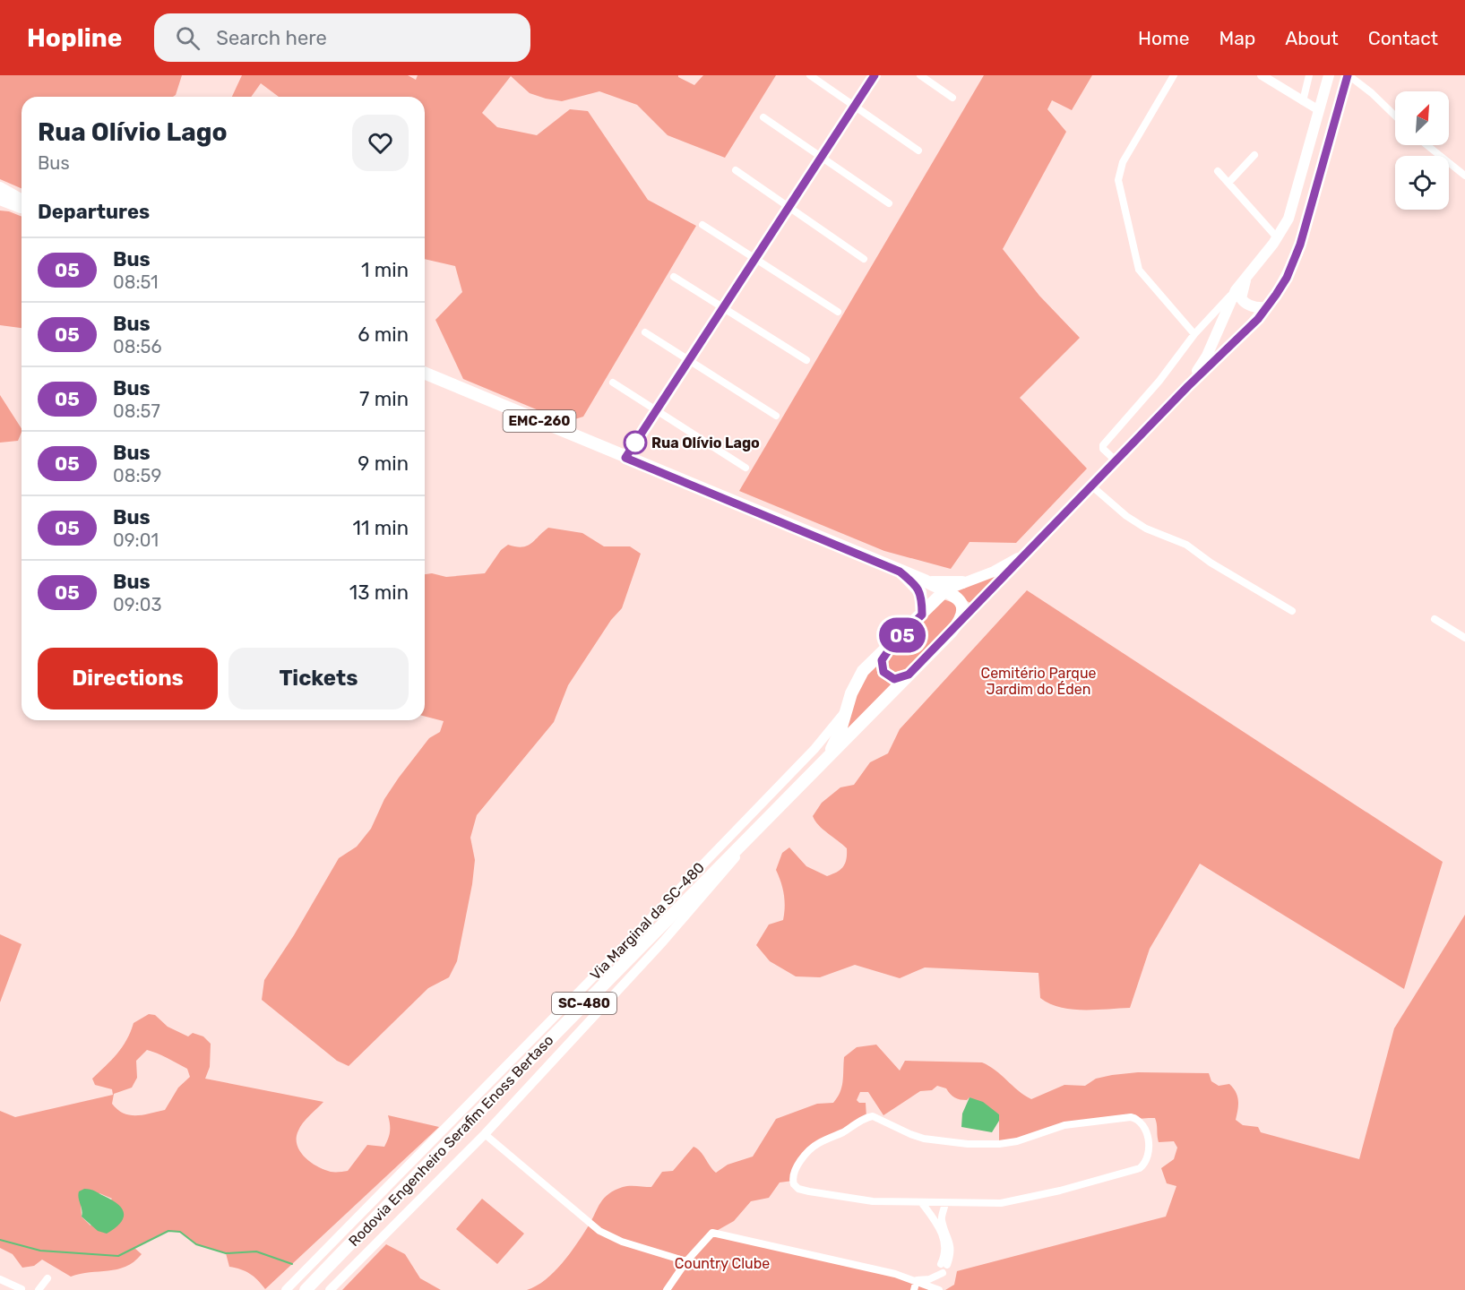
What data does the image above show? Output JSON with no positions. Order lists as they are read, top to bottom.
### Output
{
  "streets": {
    "highway": ["EMC-260", "SC-480", "Rodovia Engenheiro Serafim Enoss Bertaso"],
    "main road": ["Via Marginal da SC-480"]
  },
  "crossings": [
    ["EMC-260", "SC-480"],
    ["EMC-260", "Rodovia Engenheiro Serafim Enoss Bertaso"],
    ["Via Marginal da SC-480", "Rodovia Engenheiro Serafim Enoss Bertaso"],
    ["SC-480", "Rodovia Engenheiro Serafim Enoss Bertaso"]
  ],
  "parks": ["Cemitério Parque Jardim do Éden", "Country Clube"],
  "places": ["Rua Olívio Lago"],
  "lines": ["bus line 05"],
  "north": "top right",
  "page": {
    "header": "Hopline",
    "search": "Search here",
    "nav": [
      "Home",
      "Map",
      "About",
      "Contact"
    ],
    "on_map": "05",
    "heading": [
      ["Rua Olívio Lago", "Bus"],
      "Departures"
    ],
    "list": [
      {
        "mark": "05",
        "name": "Bus",
        "note": "08:51",
        "value": "1 min"
      },
      {
        "mark": "05",
        "name": "Bus",
        "note": "08:56",
        "value": "6 min"
      },
      {
        "mark": "05",
        "name": "Bus",
        "note": "08:57",
        "value": "7 min"
      },
      {
        "mark": "05",
        "name": "Bus",
        "note": "08:59",
        "value": "9 min"
      },
      {
        "mark": "05",
        "name": "Bus",
        "note": "09:01",
        "value": "11 min"
      },
      {
        "mark": "05",
        "name": "Bus",
        "note": "09:03",
        "value": "13 min"
      }
    ],
    "buttons": ["Directions", "Tickets"]
  }
}
